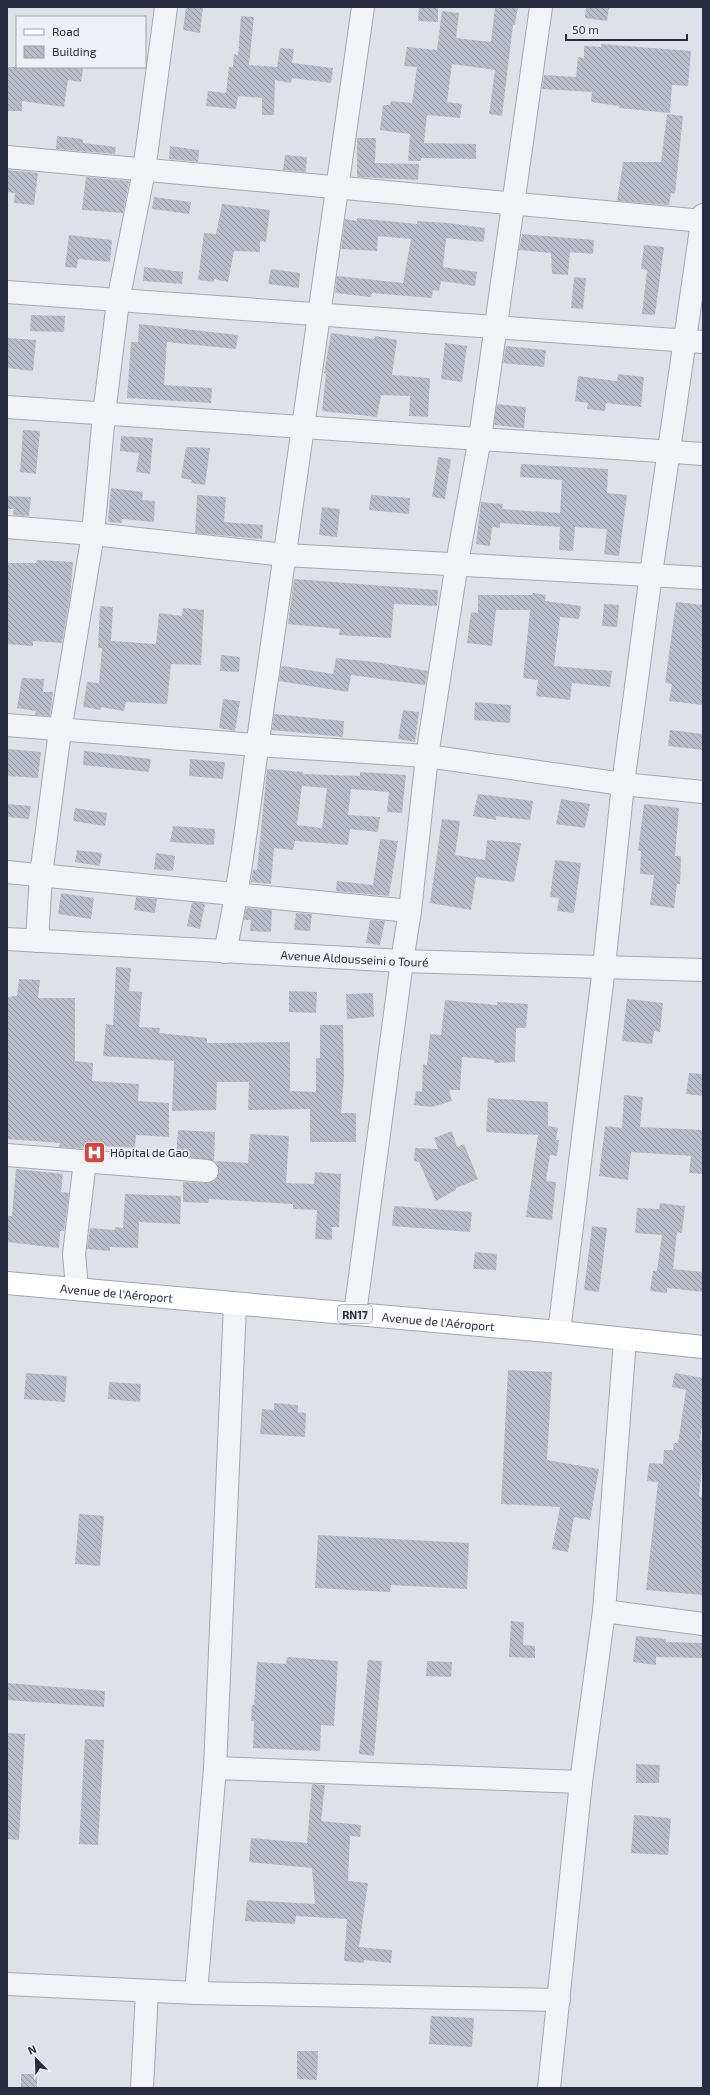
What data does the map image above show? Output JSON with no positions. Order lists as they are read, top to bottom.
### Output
{
  "streets": {
    "main road": ["Avenue de l'Aéroport", "RN17"],
    "street": ["Avenue Aldousseini o Touré"]
  },
  "places": {
    "hospital": ["Hôpital de Gao"]
  },
  "legend": ["Road", "Building"],
  "scale_bar": "50 m",
  "north": "top left"
}
